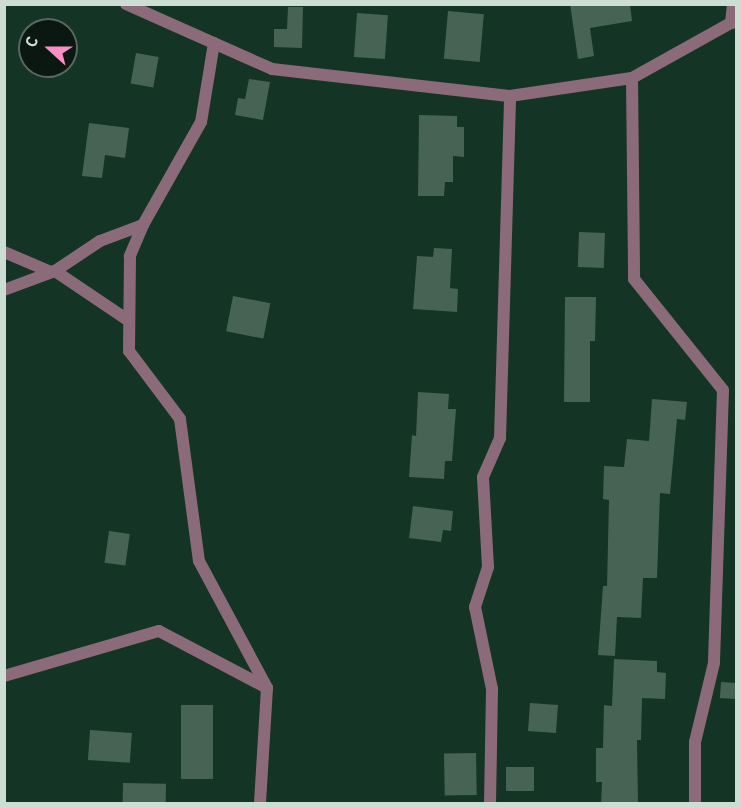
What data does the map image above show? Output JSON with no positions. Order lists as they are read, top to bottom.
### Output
{
  "north": "left"
}
